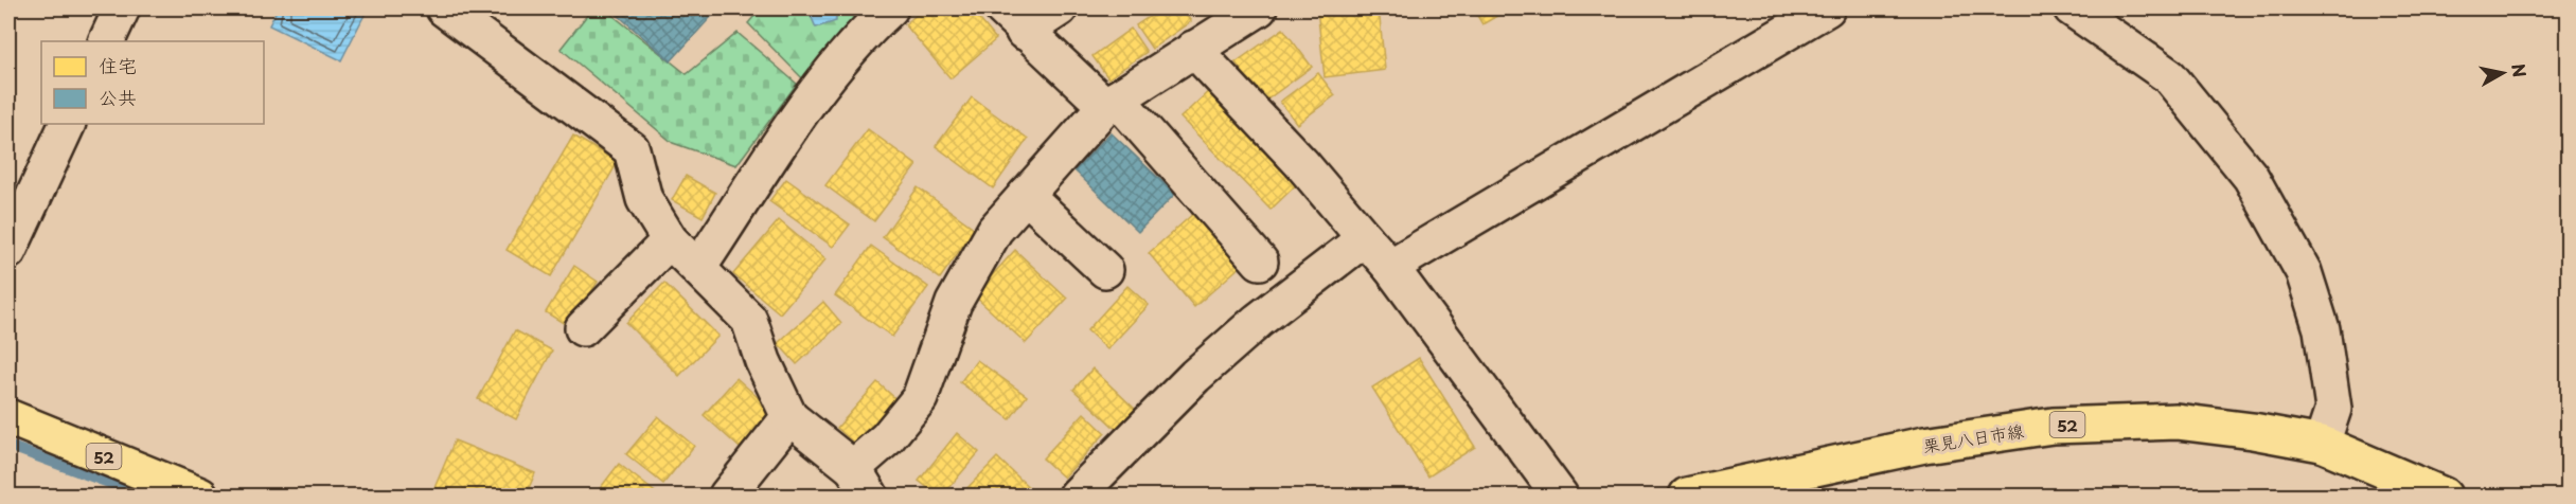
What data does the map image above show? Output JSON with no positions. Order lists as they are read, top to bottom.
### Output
{
  "streets": {
    "main road": ["52", "栗見八日市線"]
  },
  "legend": ["住宅", "公共"],
  "north": "right"
}
